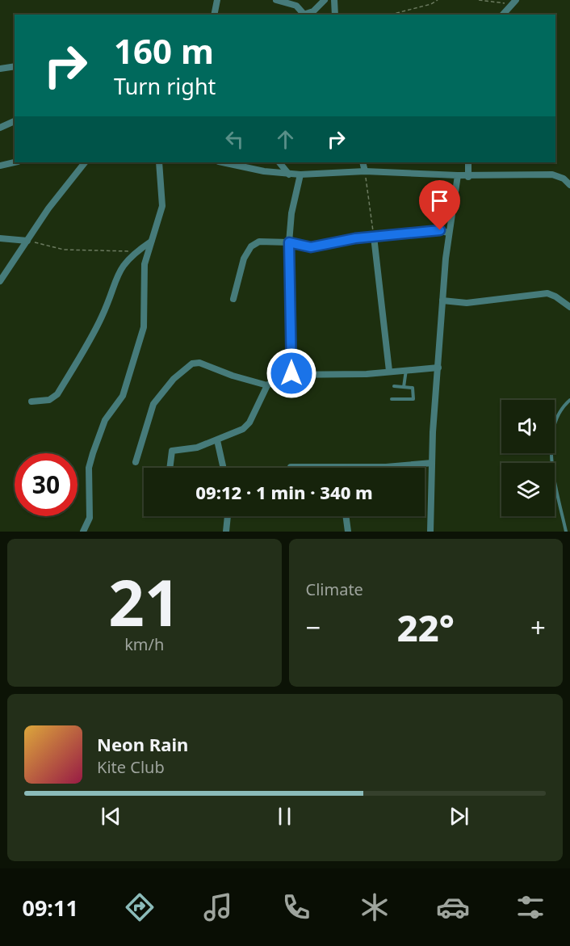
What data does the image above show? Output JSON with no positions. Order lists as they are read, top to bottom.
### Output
{
  "page": {
    "turn": ["160 m", "Turn right"],
    "limit": "30",
    "trip": "09:12 · 1 min · 340 m",
    "tile": [
      ["21", "km/h"],
      "Climate"
    ],
    "heat": ["−", "22°", "+"],
    "song": ["Neon Rain", "Kite Club"],
    "tabs": "09:11"
  }
}
